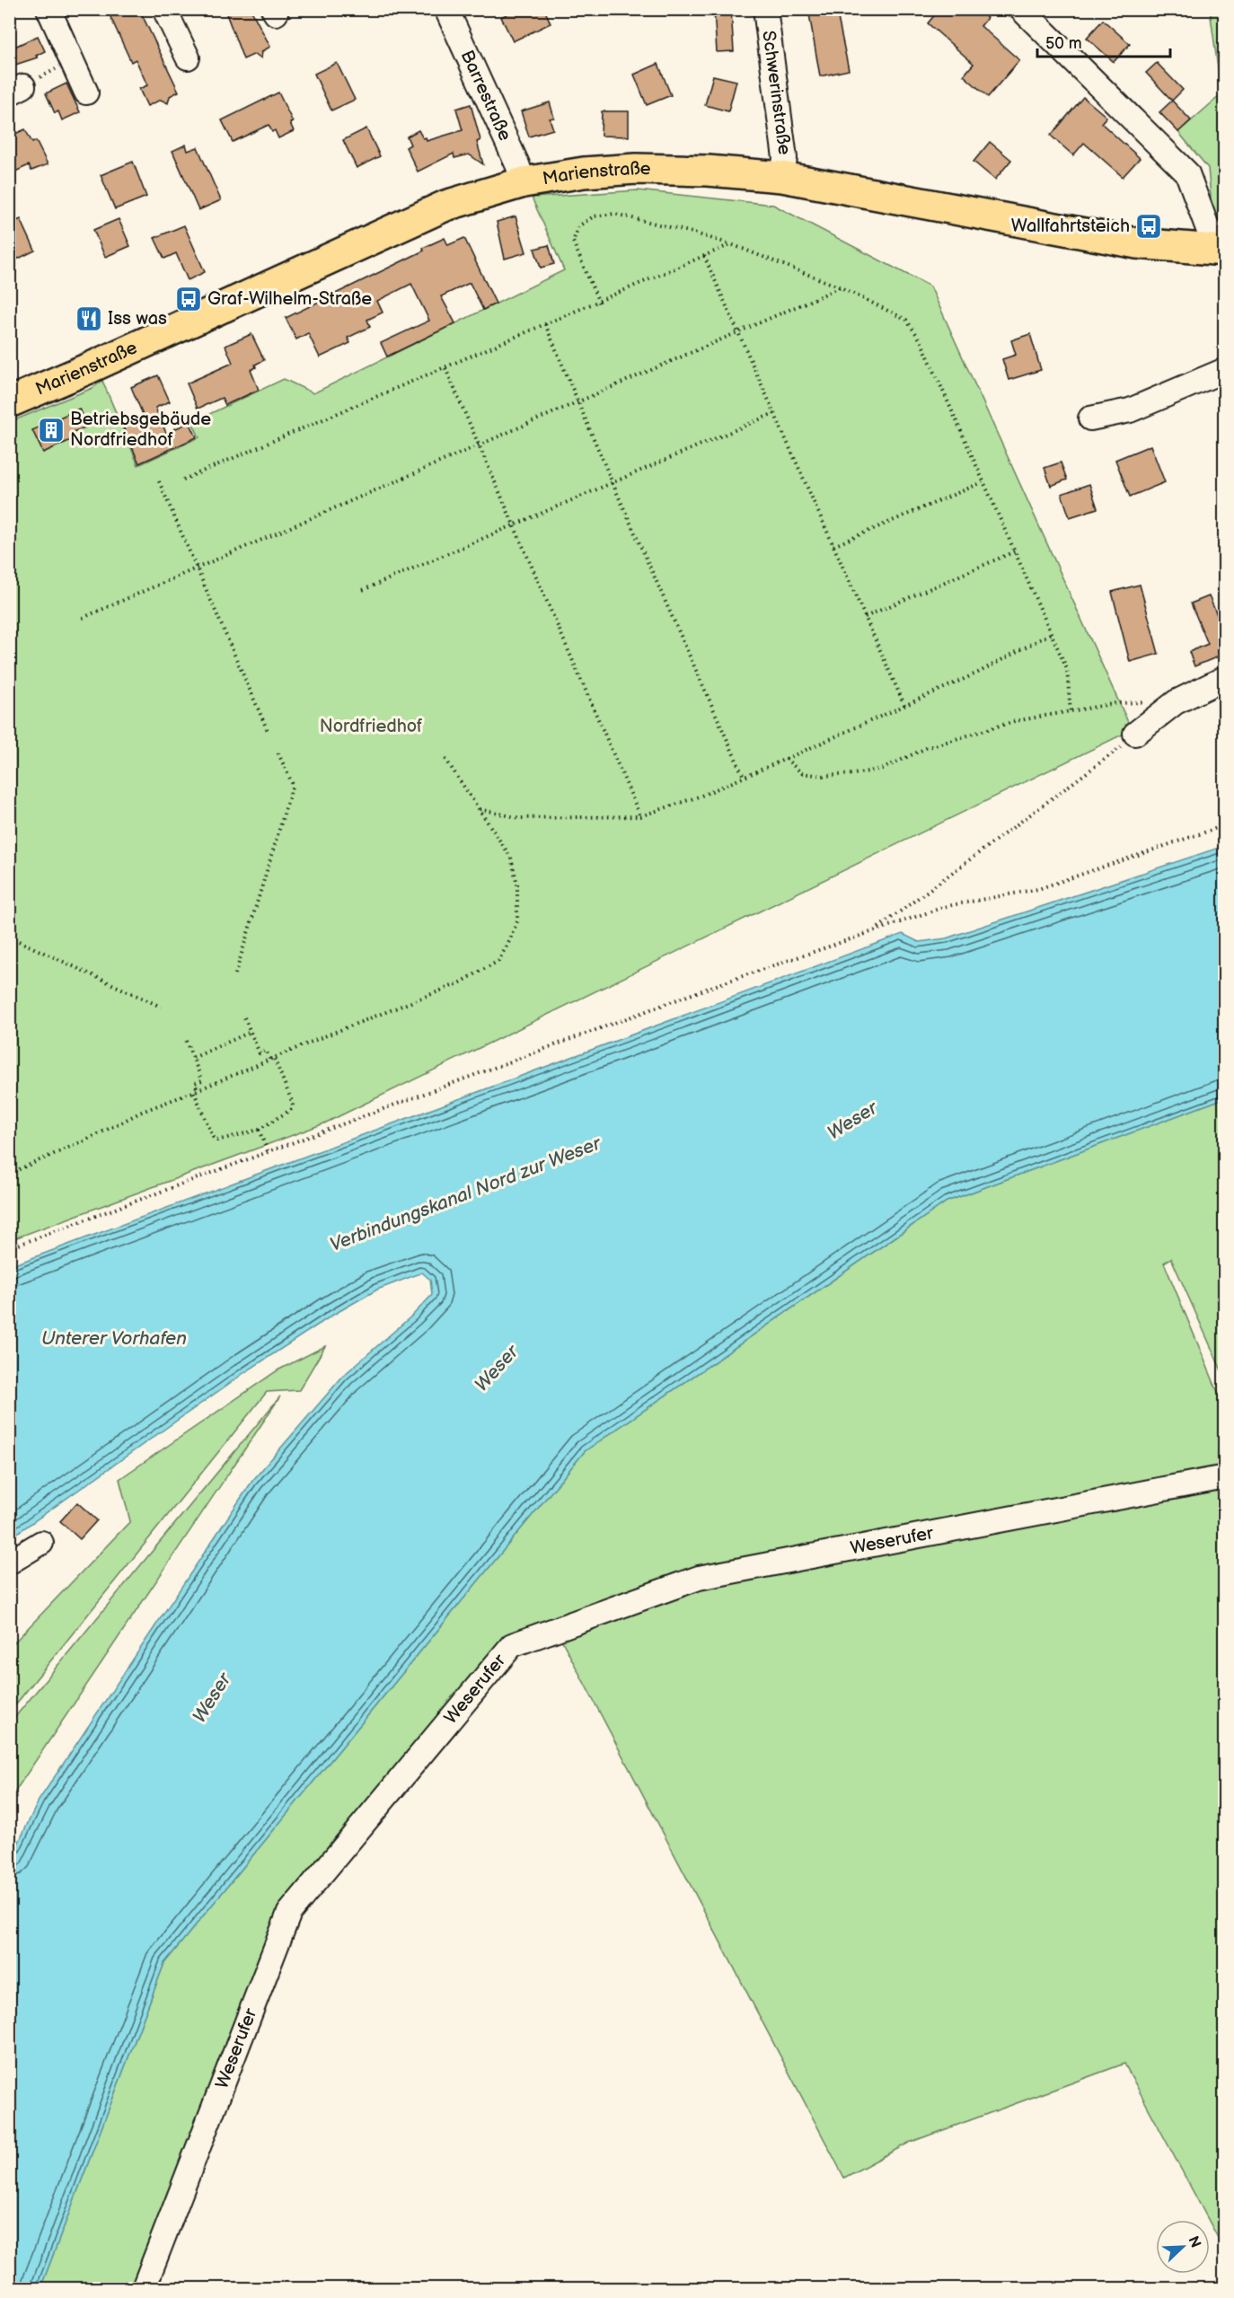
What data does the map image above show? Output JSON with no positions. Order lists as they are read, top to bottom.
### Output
{
  "streets": {
    "main road": ["Marienstraße"],
    "street": ["Schwerinstraße", "Barrestraße", "Weserufer"]
  },
  "crossings": [
    ["Schwerinstraße", "Marienstraße"],
    ["Barrestraße", "Marienstraße"]
  ],
  "water": ["Weser", "Verbindungskanal Nord zur Weser", "Unterer Vorhafen"],
  "parks": ["Nordfriedhof"],
  "places": {
    "bus stop": ["Wallfahrtsteich", "Graf-Wilhelm-Straße"],
    "restaurant": ["Iss was"],
    "building": ["Betriebsgebäude Nordfriedhof"]
  },
  "scale_bar": "50 m",
  "north": "top right"
}
